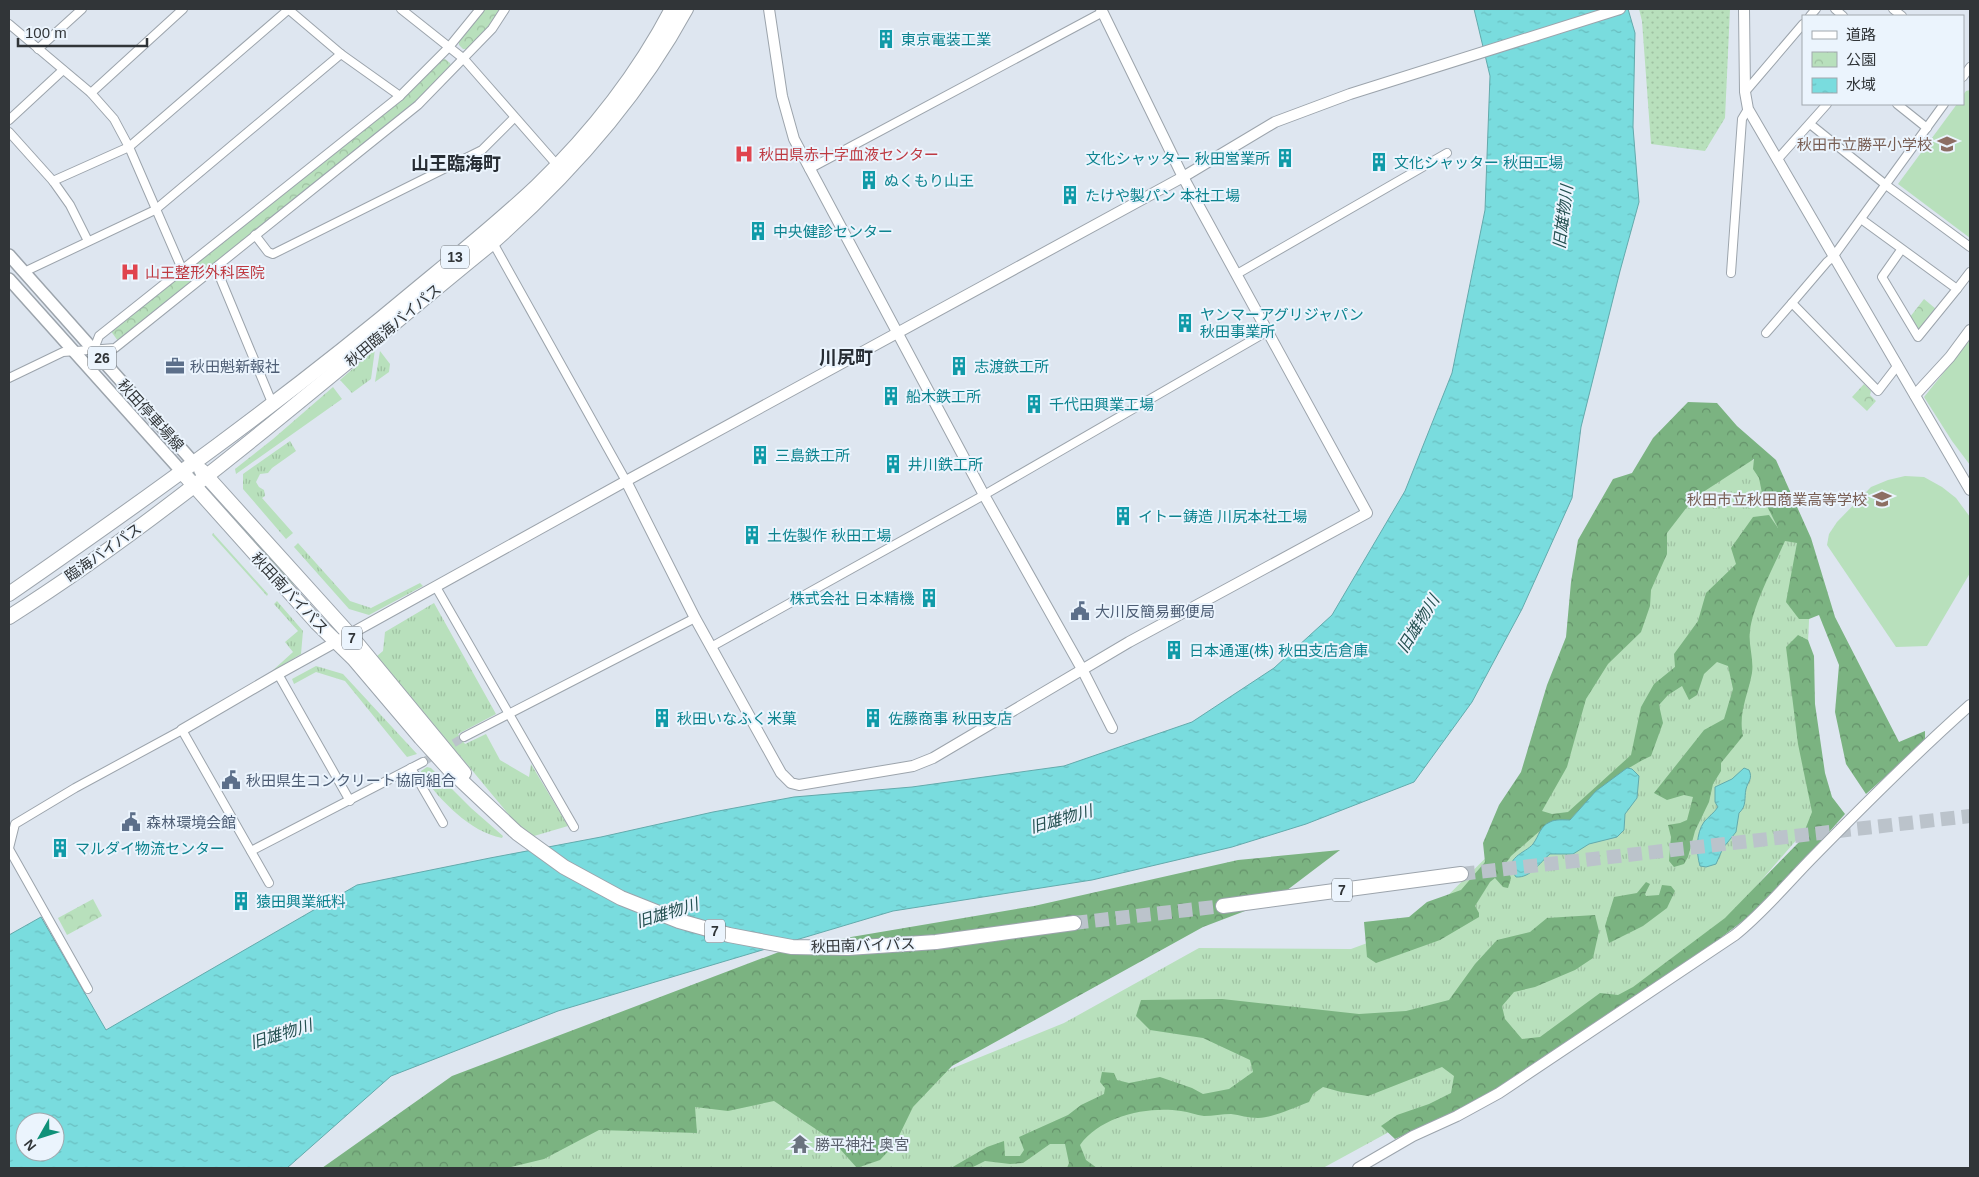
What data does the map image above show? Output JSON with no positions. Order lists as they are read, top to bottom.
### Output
{
  "streets": {
    "highway": [
      "13",
      "秋田臨海バイパス",
      "臨海バイパス",
      "秋田南バイパス",
      "7"
    ],
    "main road": ["26", "秋田停車場線"]
  },
  "crossings": [
    ["秋田臨海バイパス", "秋田停車場線"],
    ["秋田臨海バイパス", "臨海バイパス"],
    ["秋田臨海バイパス", "秋田南バイパス"],
    ["秋田停車場線", "臨海バイパス"],
    ["秋田停車場線", "秋田南バイパス"],
    ["臨海バイパス", "秋田南バイパス"]
  ],
  "districts": ["山王臨海町", "川尻町"],
  "water": ["旧雄物川"],
  "places": {
    "building": [
      "東京電装工業",
      "文化シャッター 秋田営業所",
      "文化シャッター 秋田工場",
      "ぬくもり山王",
      "たけや製パン 本社工場",
      "中央健診センター",
      "ヤンマーアグリジャパン 秋田事業所",
      "志渡鉄工所",
      "船木鉄工所",
      "千代田興業工場",
      "三島鉄工所",
      "井川鉄工所",
      "イトー鋳造 川尻本社工場",
      "土佐製作 秋田工場",
      "株式会社 日本精機",
      "日本通運(株) 秋田支店倉庫",
      "秋田いなふく米菓",
      "佐藤商事 秋田支店",
      "マルダイ物流センター",
      "猿田興業紙料"
    ],
    "school or university": ["秋田市立勝平小学校", "秋田市立秋田商業高等学校"],
    "hospital": ["秋田県赤十字血液センター", "山王整形外科医院"],
    "office": ["秋田魁新報社"],
    "public building": ["大川反簡易郵便局", "秋田県生コンクリート協同組合", "森林環境会館"],
    "temple": ["勝平神社 奥宮"]
  },
  "legend": ["道路", "公園", "水域"],
  "scale_bar": "100 m",
  "north": "bottom left"
}
